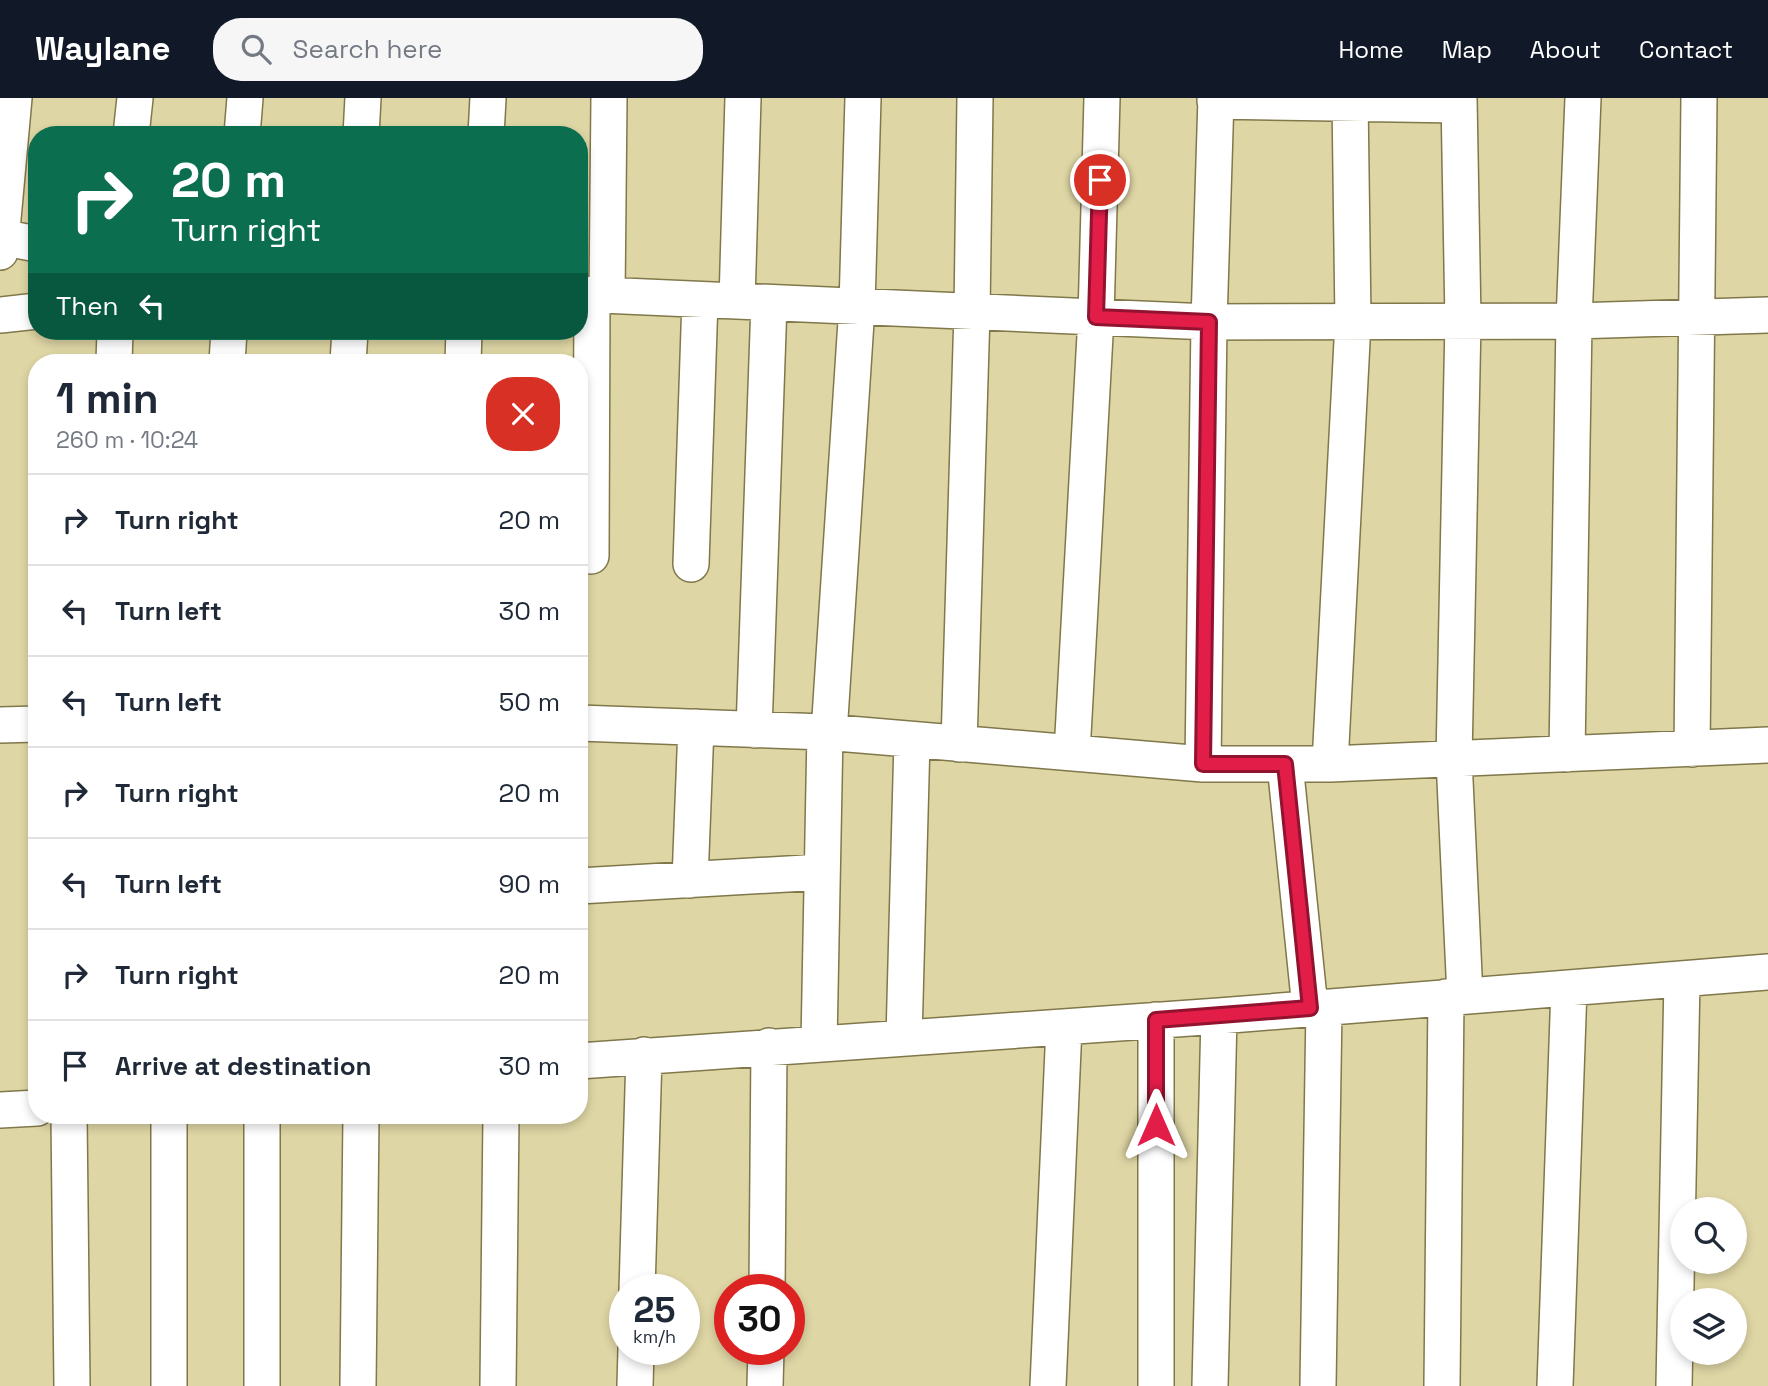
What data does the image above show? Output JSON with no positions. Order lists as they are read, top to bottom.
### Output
{
  "page": {
    "header": "Waylane",
    "search": "Search here",
    "nav": [
      "Home",
      "Map",
      "About",
      "Contact"
    ],
    "turn": ["20 m", "Turn right"],
    "then": "Then",
    "heading": ["1 min", "260 m · 10:24"],
    "list": [
      {
        "name": "Turn right",
        "value": "20 m"
      },
      {
        "name": "Turn left",
        "value": "30 m"
      },
      {
        "name": "Turn left",
        "value": "50 m"
      },
      {
        "name": "Turn right",
        "value": "20 m"
      },
      {
        "name": "Turn left",
        "value": "90 m"
      },
      {
        "name": "Turn right",
        "value": "20 m"
      },
      {
        "name": "Arrive at destination",
        "value": "30 m"
      }
    ],
    "speed": "25 km/h",
    "limit": "30"
  }
}
